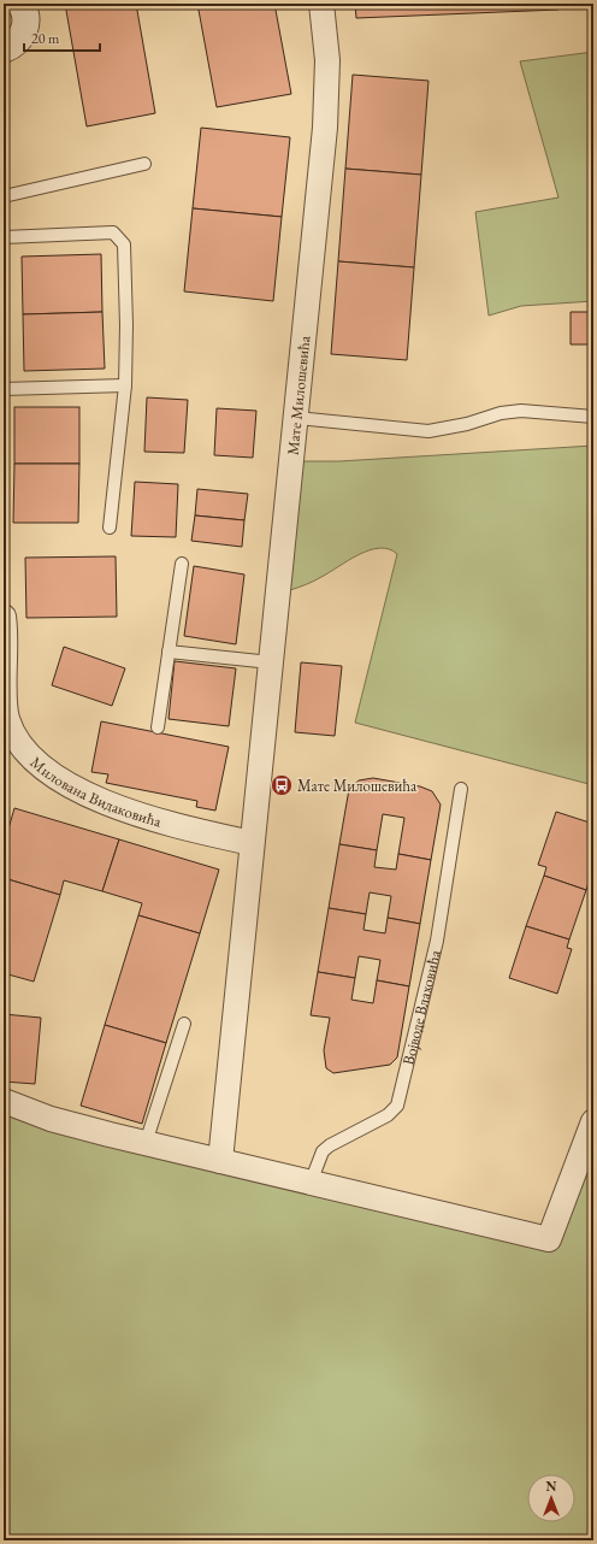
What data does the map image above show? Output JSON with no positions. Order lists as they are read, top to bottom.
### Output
{
  "streets": {
    "street": ["Мате Милошевића", "Милована Видаковића"],
    "lane": ["Војводе Влаховића"]
  },
  "crossings": [
    ["Мате Милошевића", "Милована Видаковића"]
  ],
  "places": {
    "bus stop": ["Мате Милошевића"]
  },
  "scale_bar": "20 m",
  "north": "top"
}
